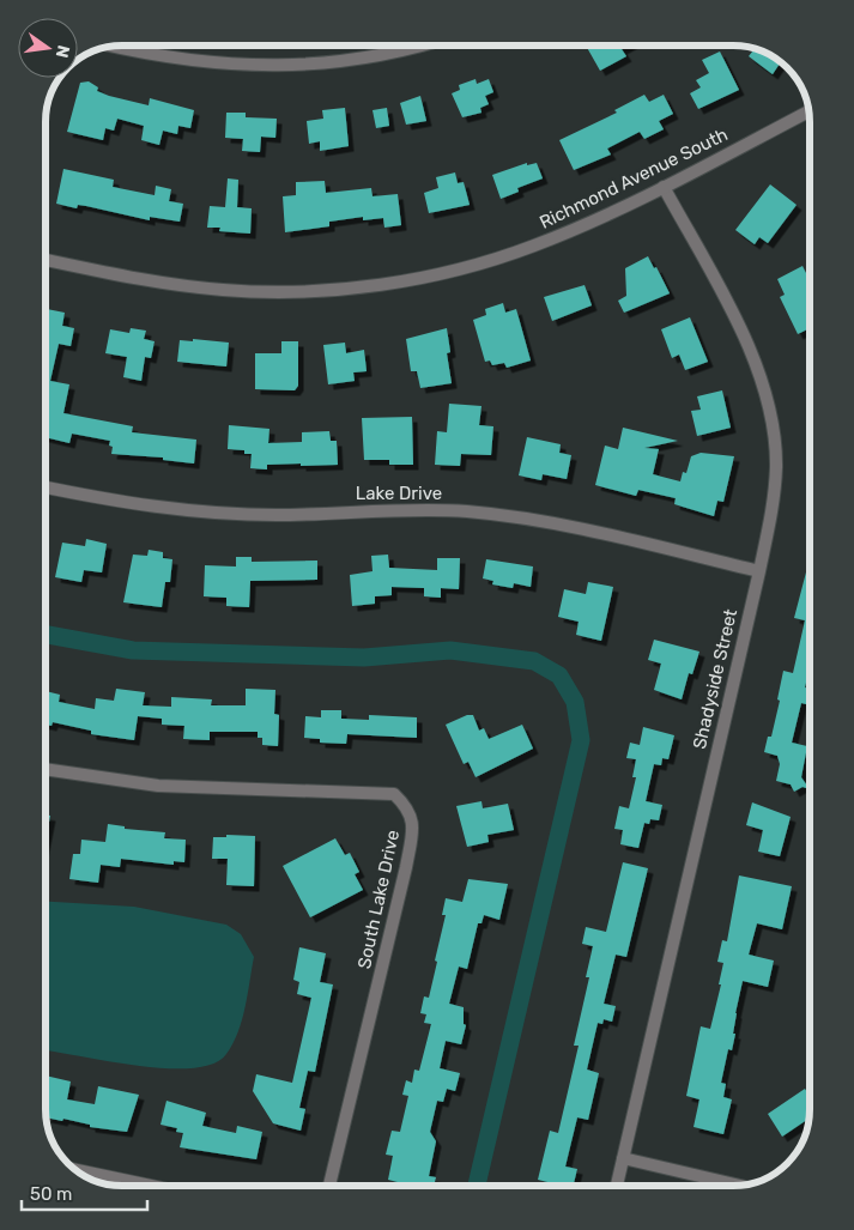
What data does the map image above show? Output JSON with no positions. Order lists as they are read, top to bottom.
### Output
{
  "streets": {
    "street": [
      "Richmond Avenue South",
      "Lake Drive",
      "Shadyside Street",
      "South Lake Drive"
    ]
  },
  "crossings": [
    ["Richmond Avenue South", "Shadyside Street"],
    ["Lake Drive", "Shadyside Street"]
  ],
  "scale_bar": "50 m",
  "north": "right"
}
